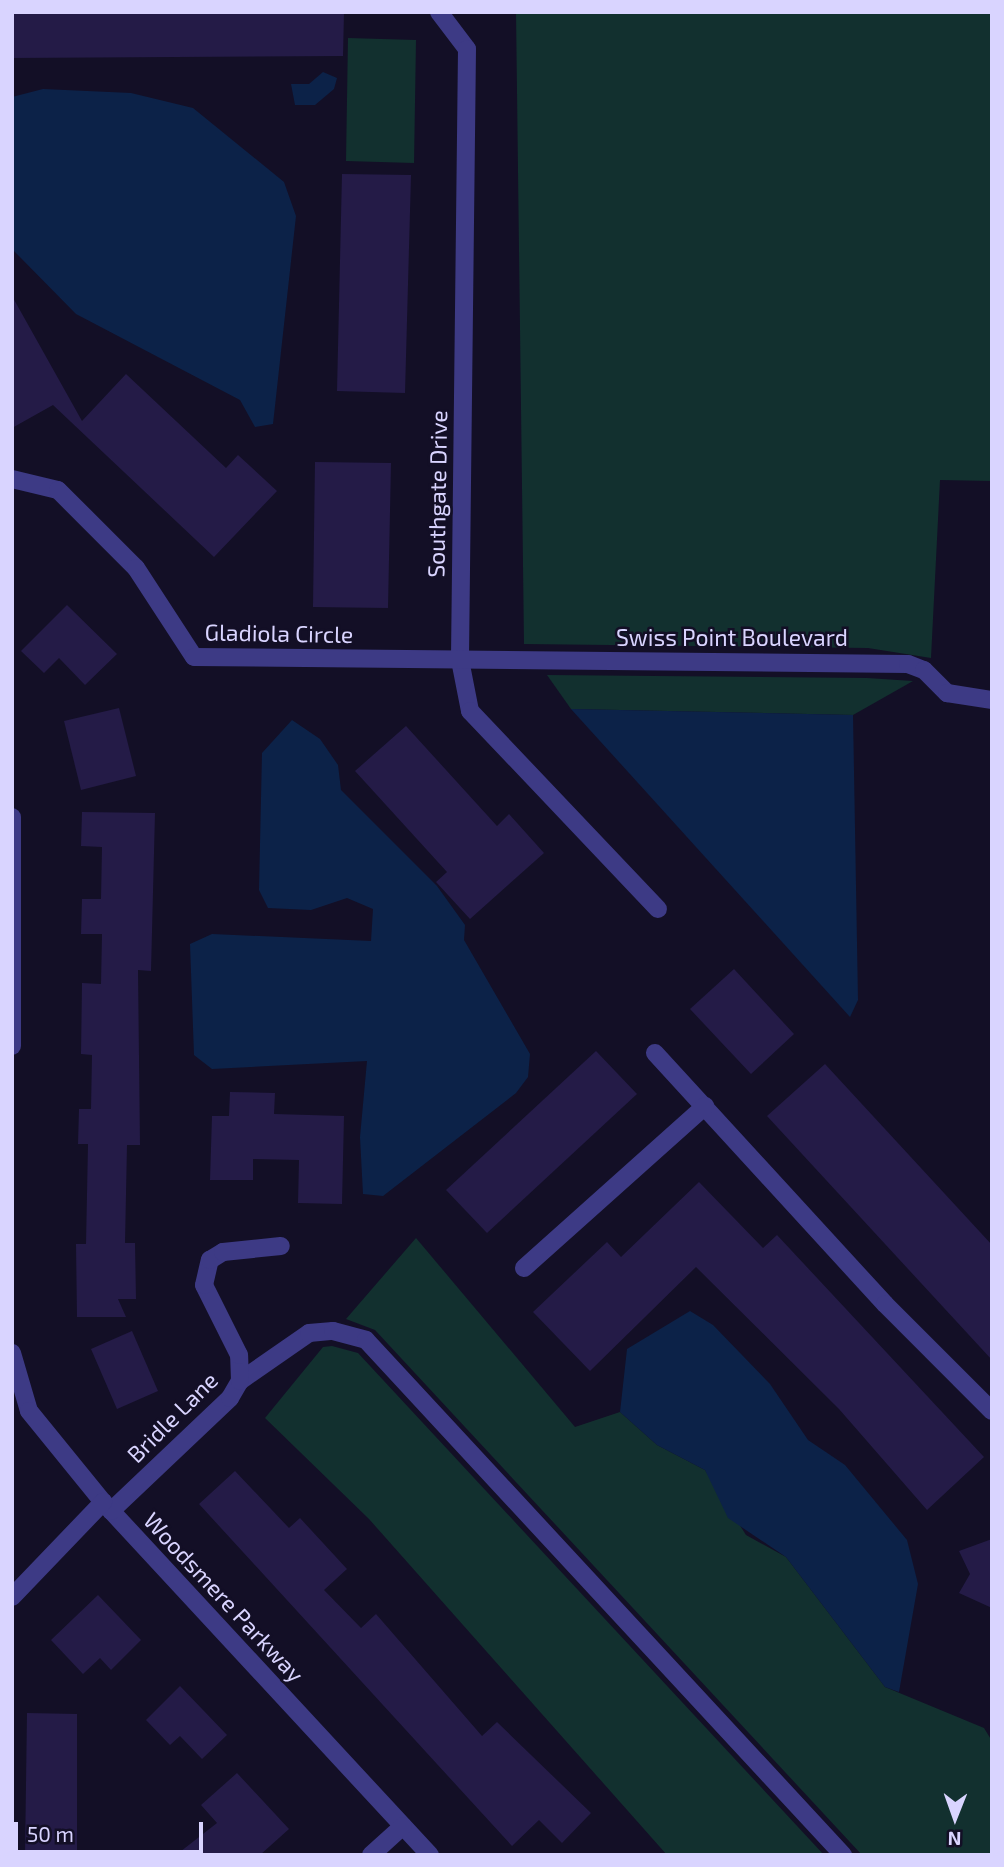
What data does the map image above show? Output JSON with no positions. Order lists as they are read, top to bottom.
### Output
{
  "streets": {
    "street": [
      "Southgate Drive",
      "Gladiola Circle",
      "Swiss Point Boulevard",
      "Bridle Lane",
      "Woodsmere Parkway"
    ]
  },
  "crossings": [
    ["Southgate Drive", "Gladiola Circle"],
    ["Southgate Drive", "Swiss Point Boulevard"],
    ["Gladiola Circle", "Swiss Point Boulevard"],
    ["Bridle Lane", "Woodsmere Parkway"]
  ],
  "scale_bar": "50 m",
  "north": "bottom"
}
